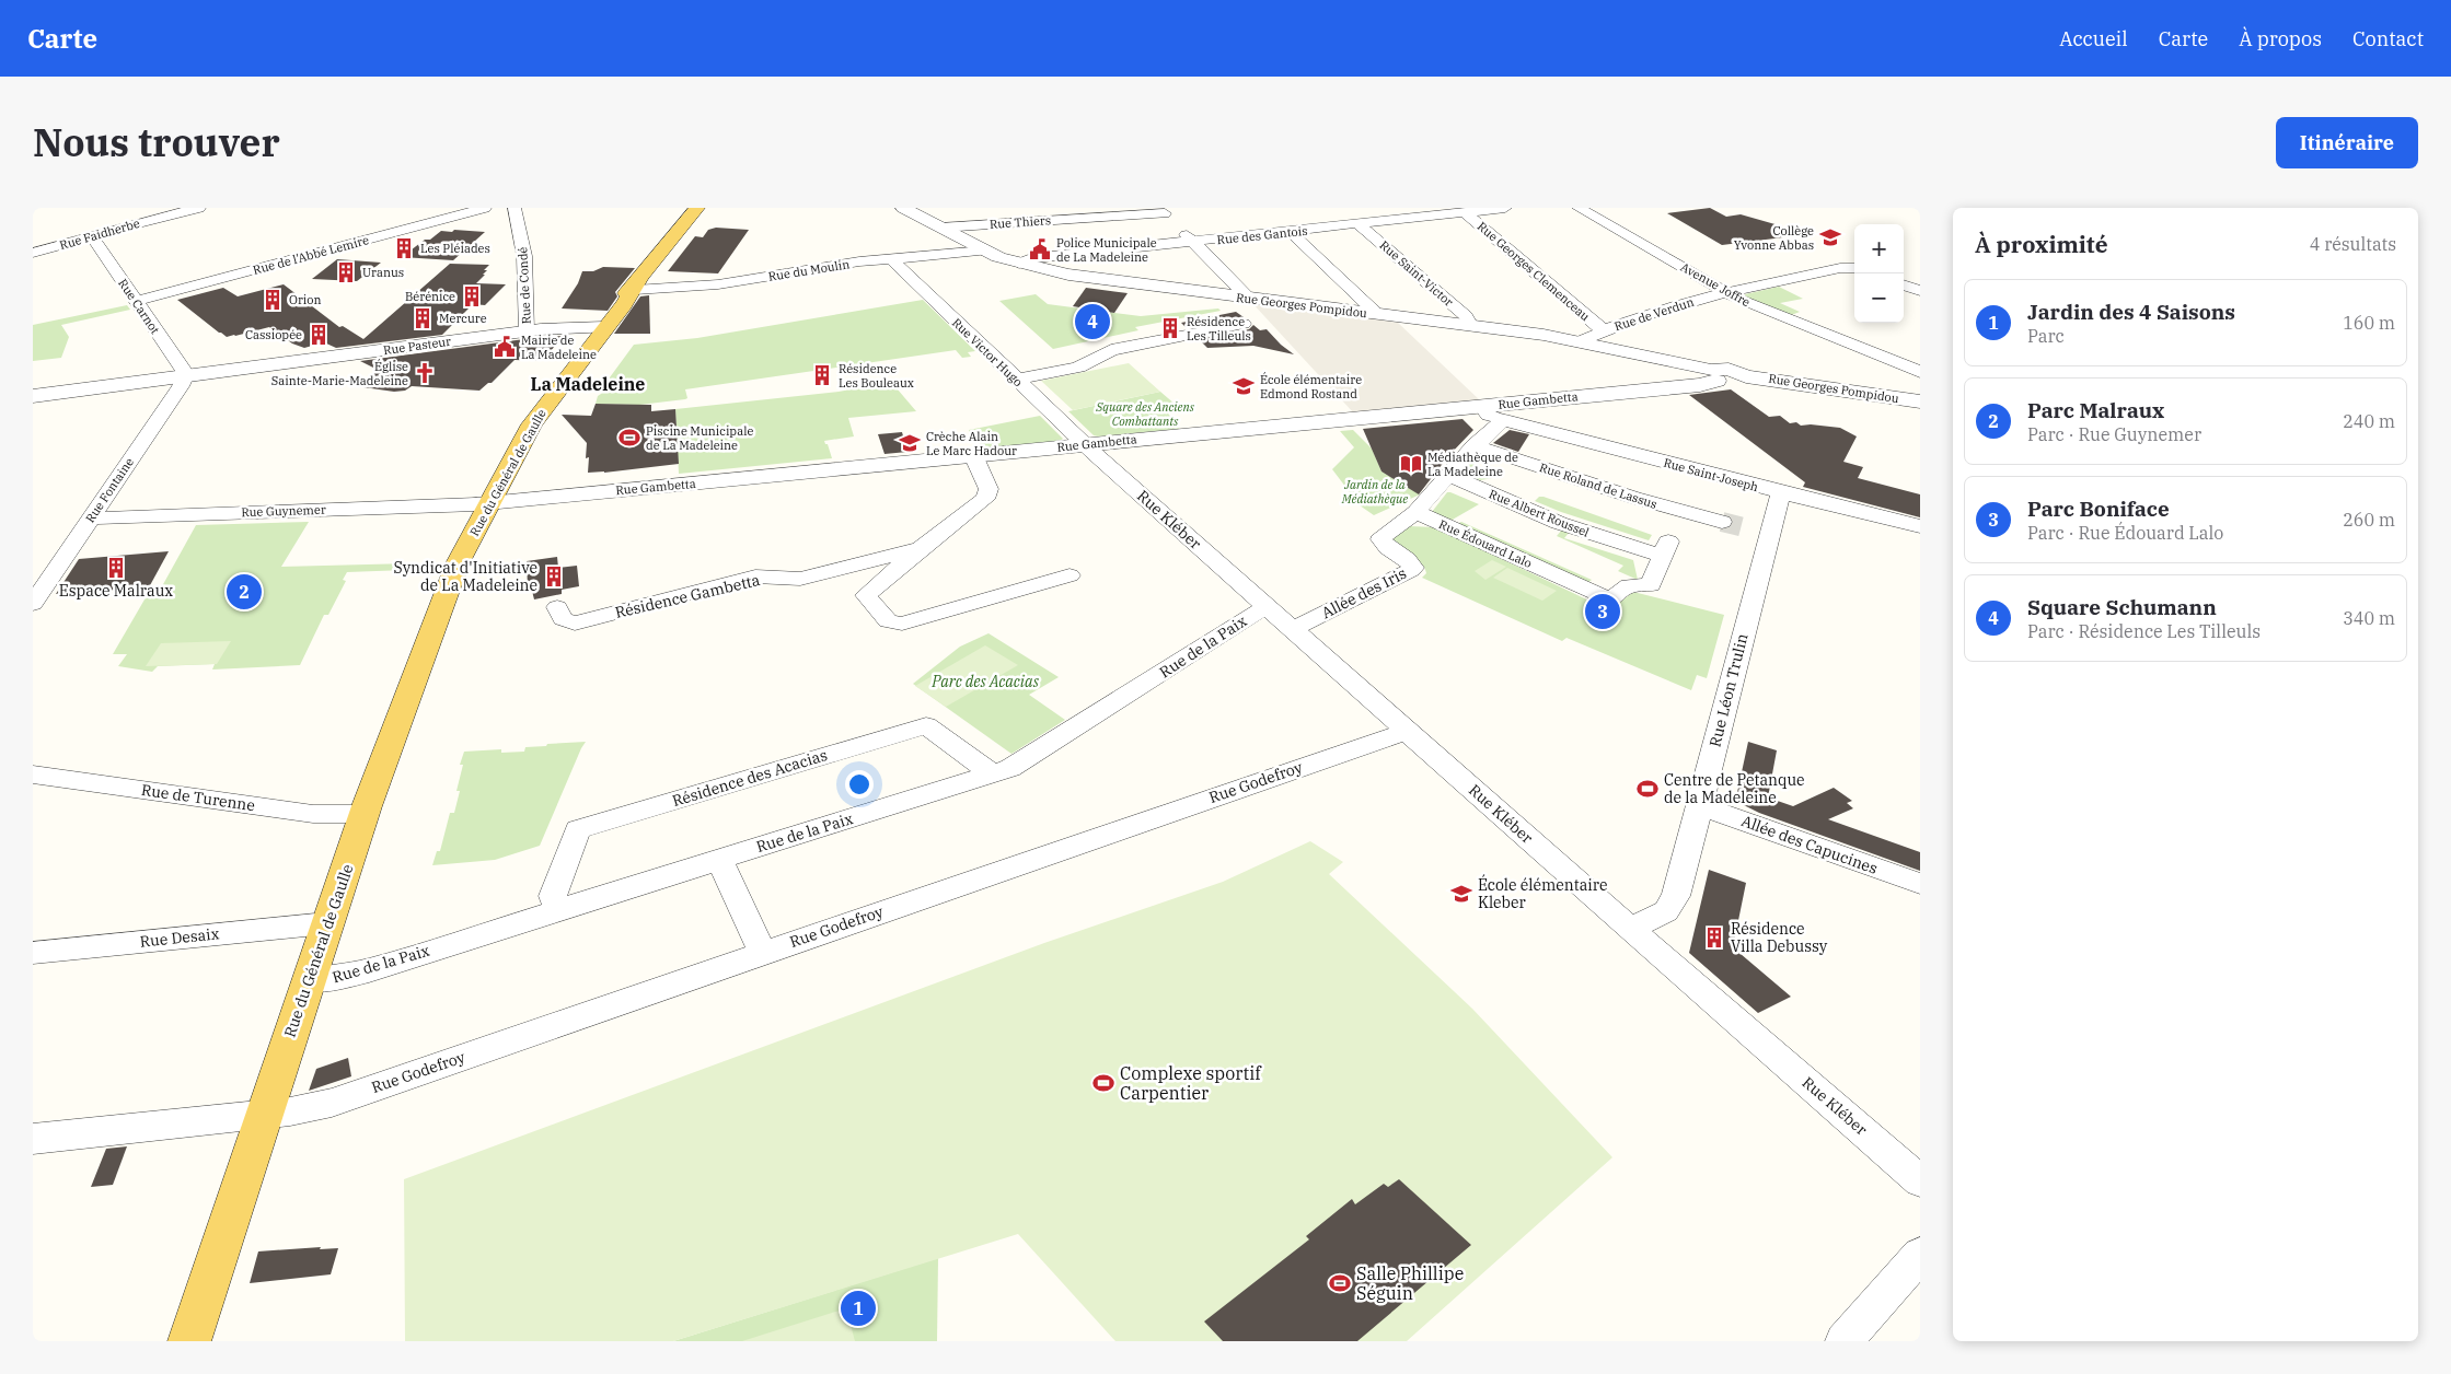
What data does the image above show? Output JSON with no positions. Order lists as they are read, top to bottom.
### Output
{
  "streets": {
    "main road": ["Rue du Général de Gaulle"],
    "street": [
      "Rue Thiers",
      "Rue Faidherbe",
      "Rue des Gantois",
      "Rue de l'Abbé Lemire",
      "Rue du Moulin",
      "Rue Georges Clemenceau",
      "Rue Saint-Victor",
      "Avenue Joffre",
      "Rue de Condé",
      "Rue Georges Pompidou",
      "Rue Carnot",
      "Rue de Verdun",
      "Rue Pasteur",
      "Rue Victor Hugo",
      "Rue Gambetta",
      "Rue Saint-Joseph",
      "Rue Roland de Lassus",
      "Rue Fontaine",
      "Rue Guynemer",
      "Rue Albert Roussel",
      "Rue Kléber",
      "Rue Édouard Lalo",
      "Allée des Iris",
      "Résidence Gambetta",
      "Rue de la Paix",
      "Rue Léon Trulin",
      "Résidence des Acacias",
      "Rue Godefroy",
      "Rue de Turenne",
      "Allée des Capucines",
      "Rue Desaix"
    ]
  },
  "crossings": [
    ["Rue Thiers", "Rue Georges Pompidou"],
    ["Rue Faidherbe", "Rue Carnot"],
    ["Rue des Gantois", "Rue Georges Clemenceau"],
    ["Rue des Gantois", "Rue Saint-Victor"],
    ["Rue des Gantois", "Rue Georges Pompidou"],
    ["Rue de l'Abbé Lemire", "Rue Carnot"],
    ["Rue du Moulin", "Rue Georges Pompidou"],
    ["Rue du Moulin", "Rue Victor Hugo"],
    ["Rue du Moulin", "Rue du Général de Gaulle"],
    ["Rue Georges Clemenceau", "Rue de Verdun"],
    ["Rue Saint-Victor", "Rue Georges Pompidou"],
    ["Avenue Joffre", "Rue de Verdun"],
    ["Rue de Condé", "Rue Pasteur"],
    ["Rue Georges Pompidou", "Rue de Verdun"],
    ["Rue Georges Pompidou", "Rue Gambetta"],
    ["Rue Carnot", "Rue Pasteur"],
    ["Rue Carnot", "Rue Fontaine"],
    ["Rue Pasteur", "Rue du Général de Gaulle"],
    ["Rue Pasteur", "Rue Fontaine"],
    ["Rue Victor Hugo", "Rue Gambetta"],
    ["Rue Victor Hugo", "Rue Kléber"],
    ["Rue Gambetta", "Rue du Général de Gaulle"],
    ["Rue Gambetta", "Rue Guynemer"],
    ["Rue Gambetta", "Rue Kléber"],
    ["Rue Gambetta", "Résidence Gambetta"],
    ["Rue du Général de Gaulle", "Rue Guynemer"],
    ["Rue du Général de Gaulle", "Rue de la Paix"],
    ["Rue du Général de Gaulle", "Rue Godefroy"],
    ["Rue du Général de Gaulle", "Rue de Turenne"],
    ["Rue du Général de Gaulle", "Rue Desaix"],
    ["Rue Saint-Joseph", "Rue Édouard Lalo"],
    ["Rue Saint-Joseph", "Rue Léon Trulin"],
    ["Rue Roland de Lassus", "Rue Édouard Lalo"],
    ["Rue Fontaine", "Rue Guynemer"],
    ["Rue Albert Roussel", "Rue Édouard Lalo"],
    ["Rue Kléber", "Allée des Iris"],
    ["Rue Kléber", "Rue de la Paix"],
    ["Rue Kléber", "Rue Léon Trulin"],
    ["Rue Kléber", "Rue Godefroy"],
    ["Rue Édouard Lalo", "Allée des Iris"],
    ["Rue de la Paix", "Résidence des Acacias"],
    ["Rue Léon Trulin", "Allée des Capucines"]
  ],
  "districts": ["La Madeleine"],
  "parks": ["Square des Anciens Combattants", "Jardin de la Médiathèque", "Parc des Acacias"],
  "places": {
    "school or university": [
      "Collège Yvonne Abbas",
      "École élémentaire Edmond Rostand",
      "Crèche Alain Le Marc Hadour",
      "École élémentaire Kleber"
    ],
    "building": [
      "Les Pléiades",
      "Uranus",
      "Bérénice",
      "Orion",
      "Mercure",
      "Résidence Les Tilleuls",
      "Cassiopée",
      "Résidence Les Bouleaux",
      "Espace Malraux",
      "Syndicat d'Initiative de La Madeleine",
      "Résidence Villa Debussy"
    ],
    "public building": ["Police Municipale de La Madeleine", "Mairie de La Madeleine"],
    "church": ["Église Sainte-Marie-Madeleine"],
    "sports": [
      "Piscine Municipale de La Madeleine",
      "Centre de Petanque de la Madeleine",
      "Complexe sportif Carpentier",
      "Salle Phillipe Séguin"
    ],
    "library": ["Médiathèque de La Madeleine"]
  },
  "page": {
    "header": "Carte",
    "nav": [
      "Accueil",
      "Carte",
      "À propos",
      "Contact"
    ],
    "title": "Nous trouver",
    "buttons": "Itinéraire",
    "heading": ["À proximité", "4 résultats"],
    "map_buttons": ["+", "−"],
    "list": [
      {
        "mark": "1",
        "name": "Jardin des 4 Saisons",
        "note": "Parc",
        "value": "160 m"
      },
      {
        "mark": "2",
        "name": "Parc Malraux",
        "note": "Parc · Rue Guynemer",
        "value": "240 m"
      },
      {
        "mark": "3",
        "name": "Parc Boniface",
        "note": "Parc · Rue Édouard Lalo",
        "value": "260 m"
      },
      {
        "mark": "4",
        "name": "Square Schumann",
        "note": "Parc · Résidence Les Tilleuls",
        "value": "340 m"
      }
    ],
    "pins": [
      "4",
      "2",
      "3",
      "1"
    ]
  }
}
